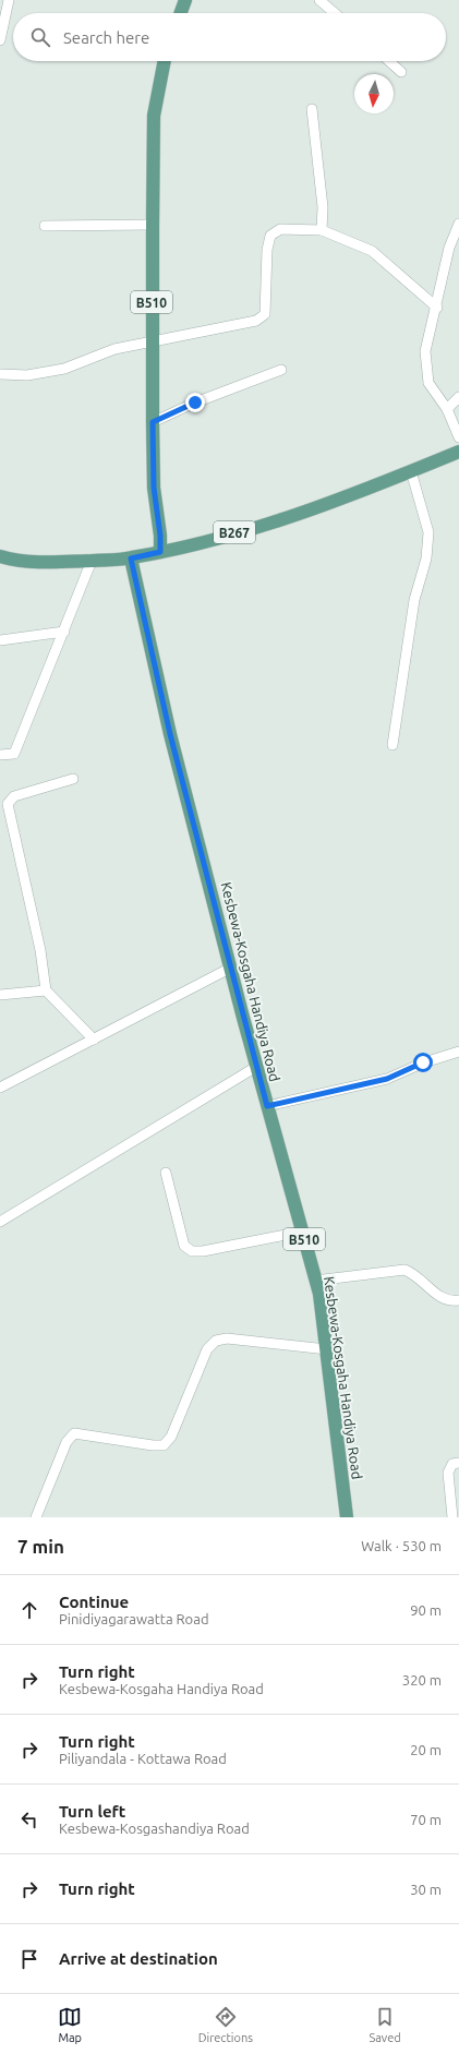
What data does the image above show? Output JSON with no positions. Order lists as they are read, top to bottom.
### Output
{
  "streets": {
    "main road": ["B510", "B267", "Kesbewa-Kosgaha Handiya Road"]
  },
  "crossings": [
    ["B510", "B267"],
    ["B267", "Kesbewa-Kosgaha Handiya Road"]
  ],
  "north": "bottom",
  "page": {
    "search": "Search here",
    "heading": ["7 min", "Walk · 530 m"],
    "list": [
      ["Continue", "Pinidiyagarawatta Road", "90 m"],
      ["Turn right", "Kesbewa-Kosgaha Handiya Road", "320 m"],
      ["Turn right", "Piliyandala - Kottawa Road", "20 m"],
      ["Turn left", "Kesbewa-Kosgashandiya Road", "70 m"],
      ["Turn right", "30 m"],
      "Arrive at destination"
    ],
    "nav": ["Map", "Directions", "Saved"]
  }
}
